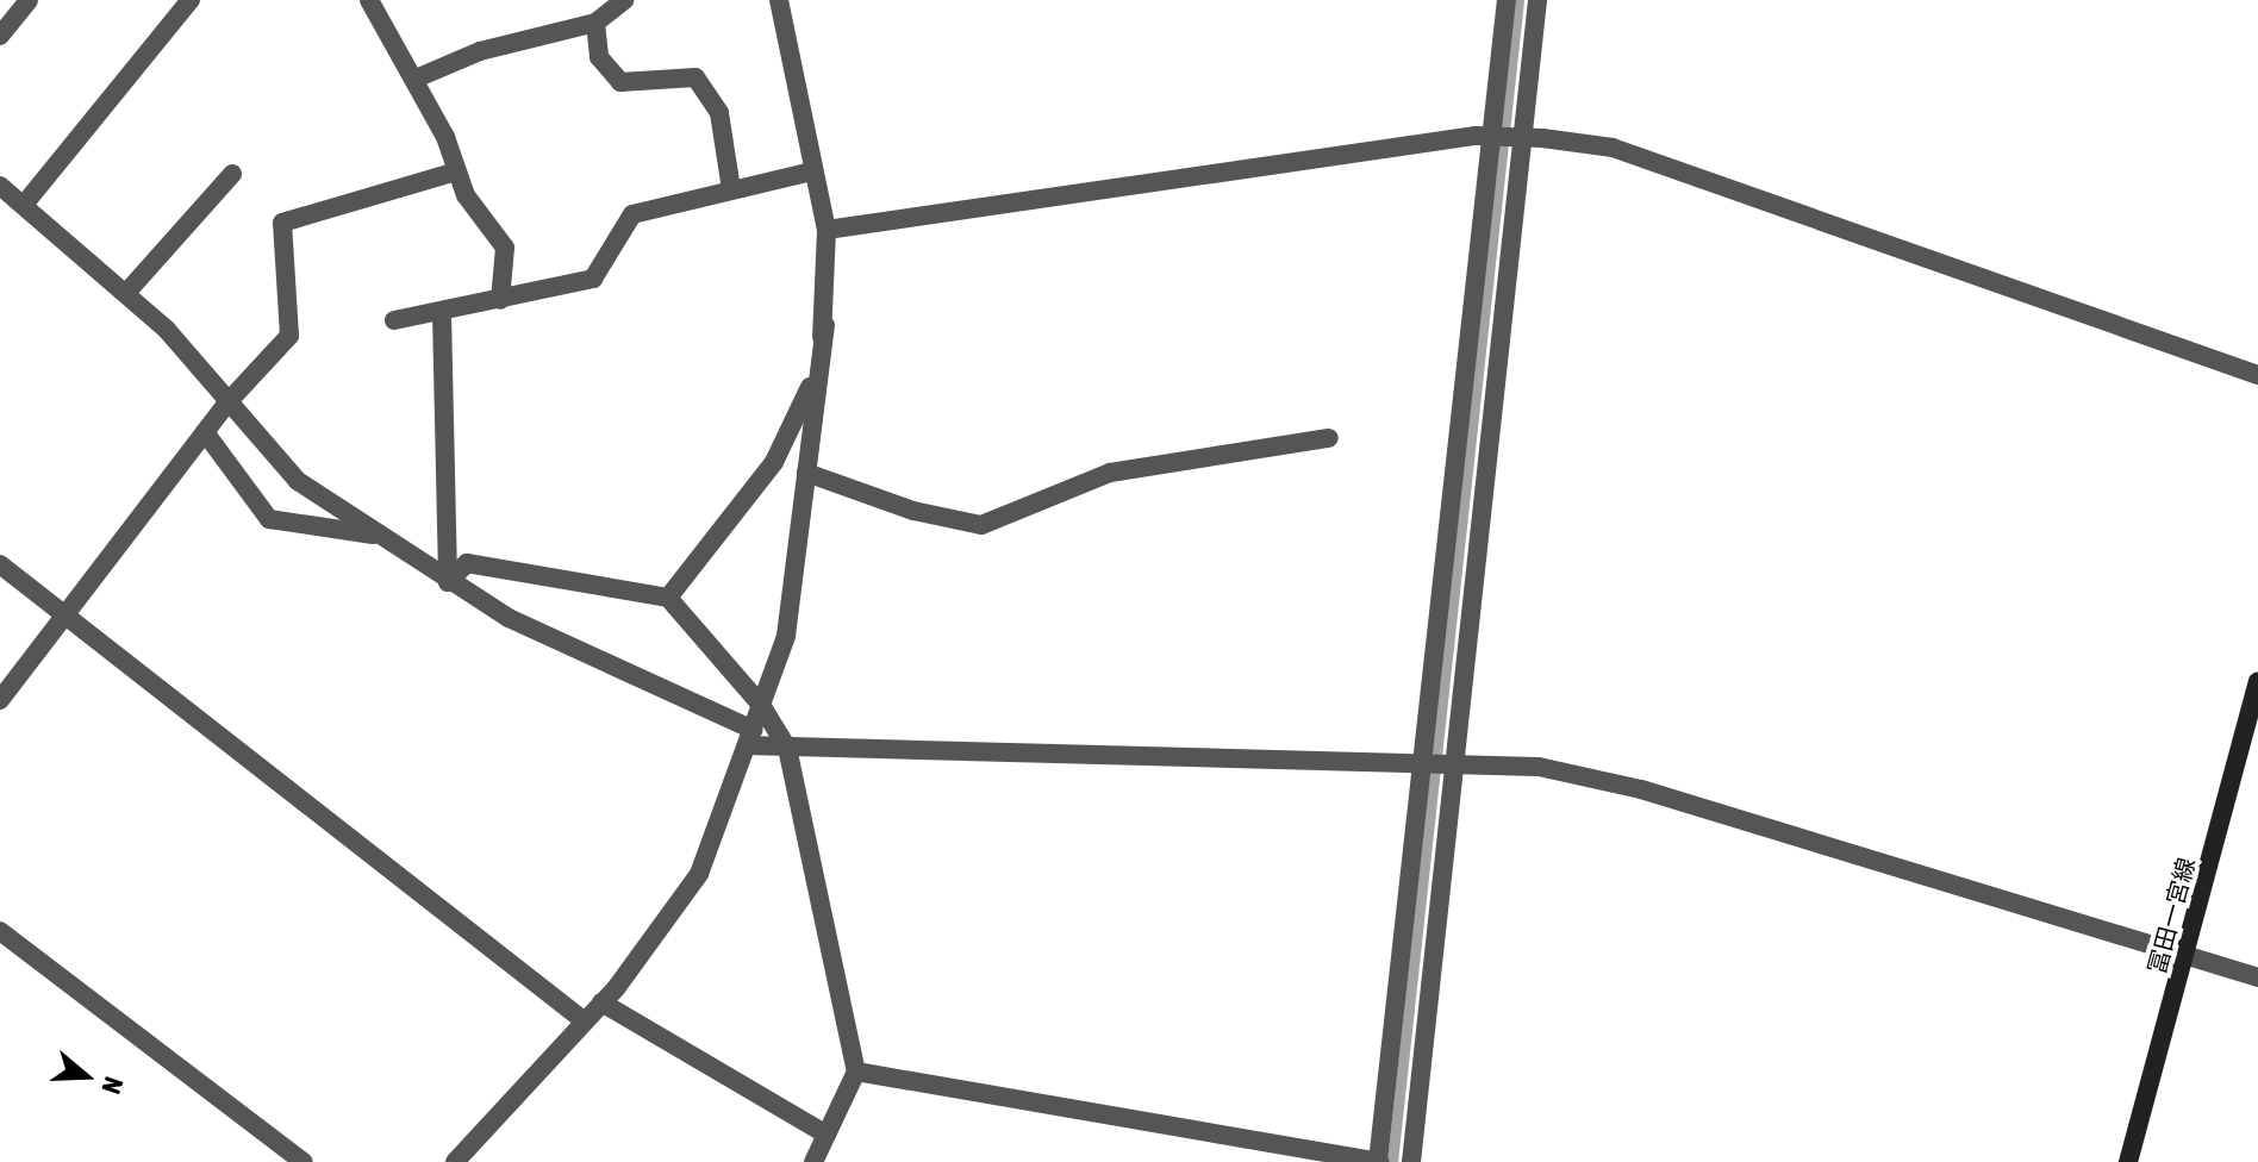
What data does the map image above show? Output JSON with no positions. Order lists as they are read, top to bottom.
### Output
{
  "streets": {
    "main road": ["冨田一宮線"]
  },
  "north": "right"
}
